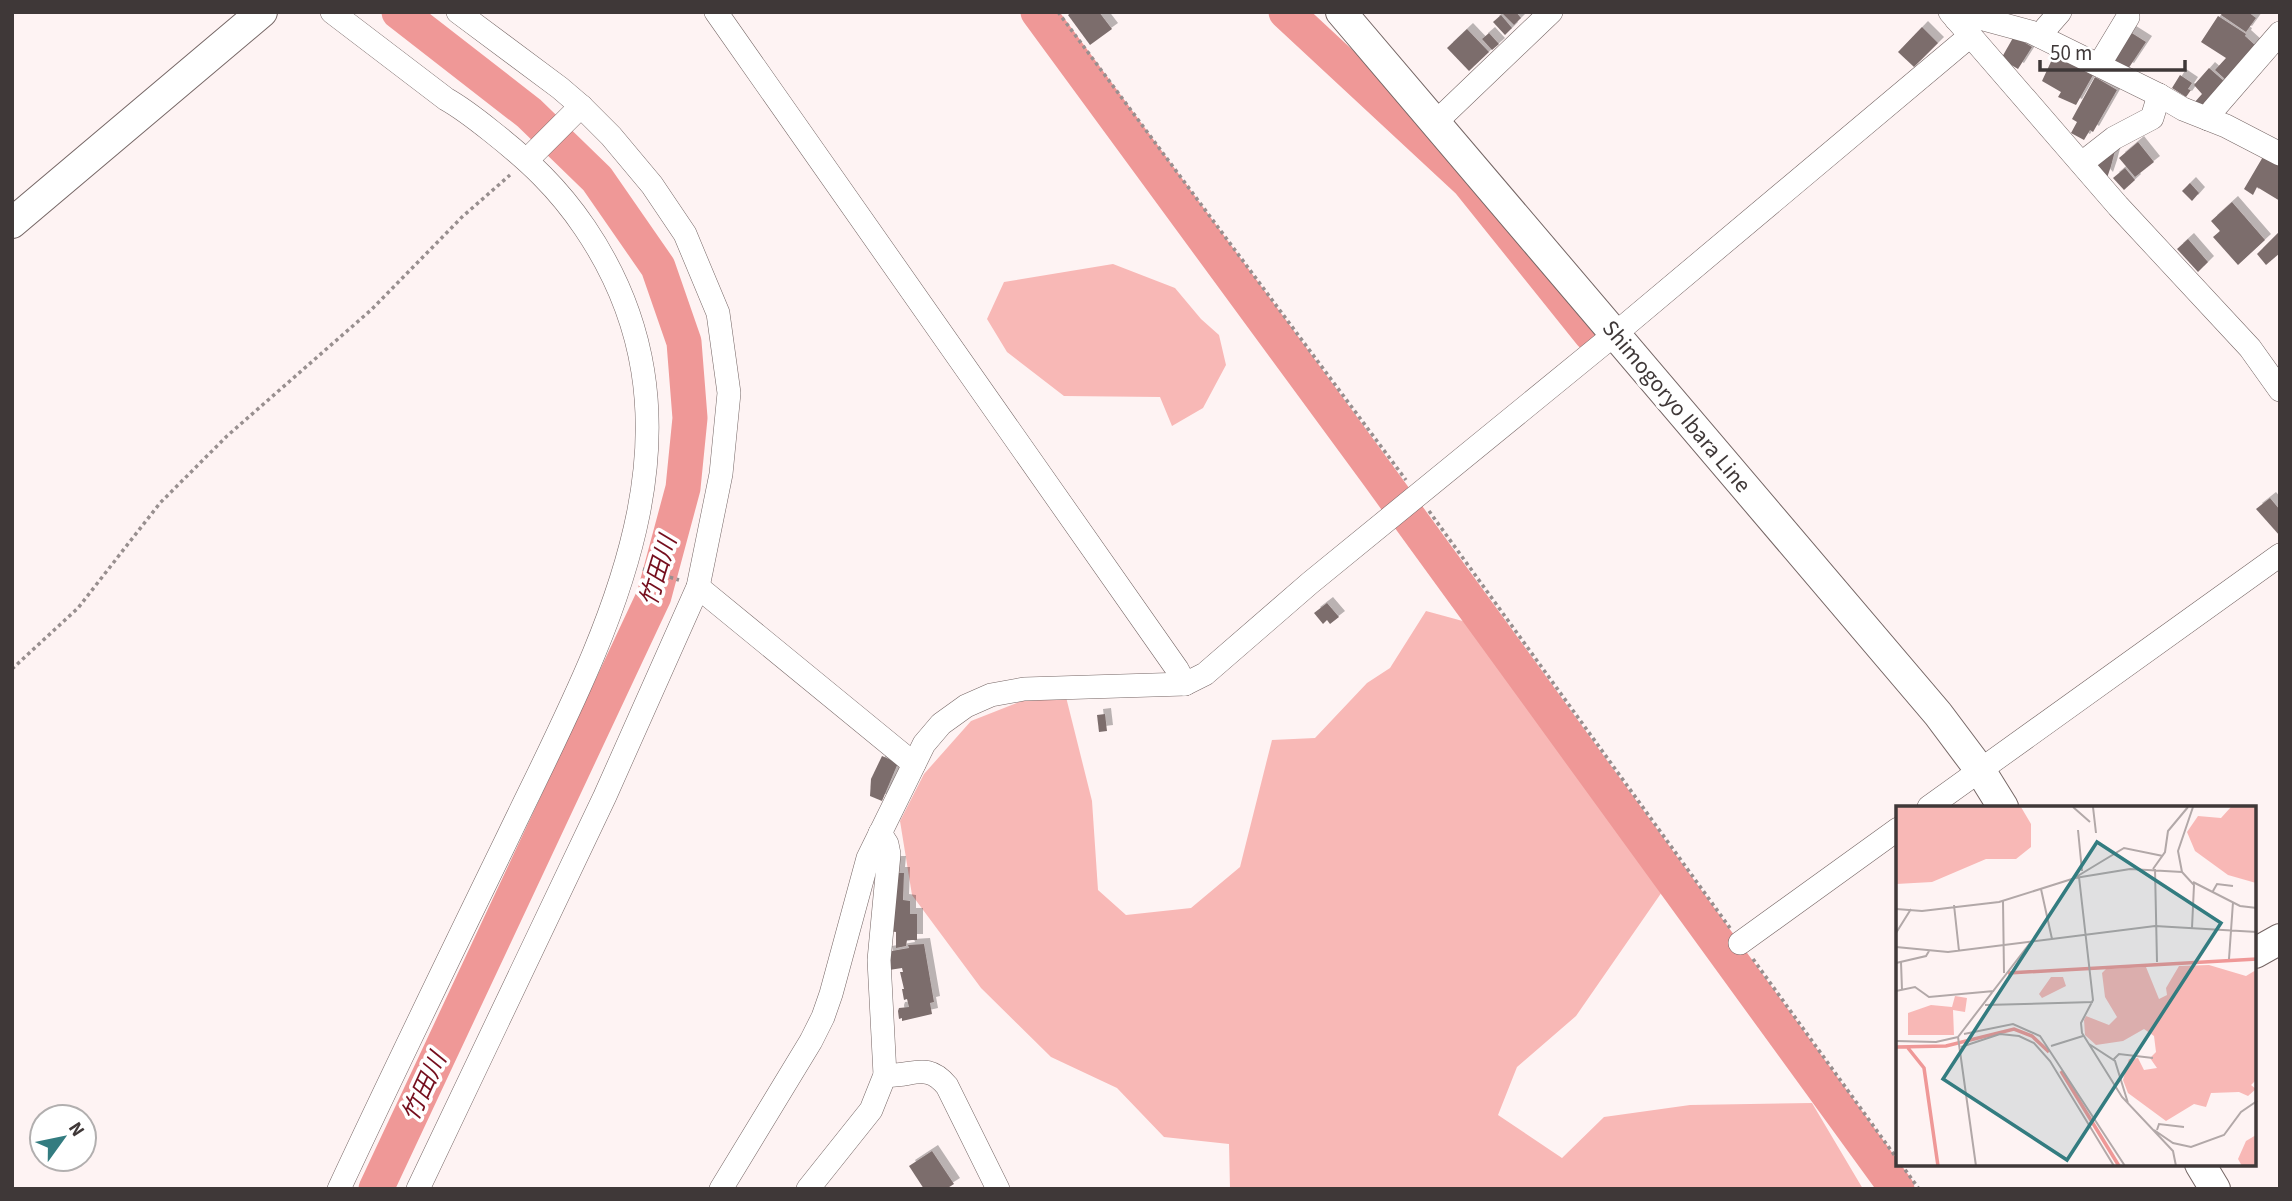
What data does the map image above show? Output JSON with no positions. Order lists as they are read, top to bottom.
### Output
{
  "streets": {
    "main road": ["Shimogoryo Ibara Line"]
  },
  "water": ["竹田川"],
  "scale_bar": "50 m",
  "north": "top right"
}
